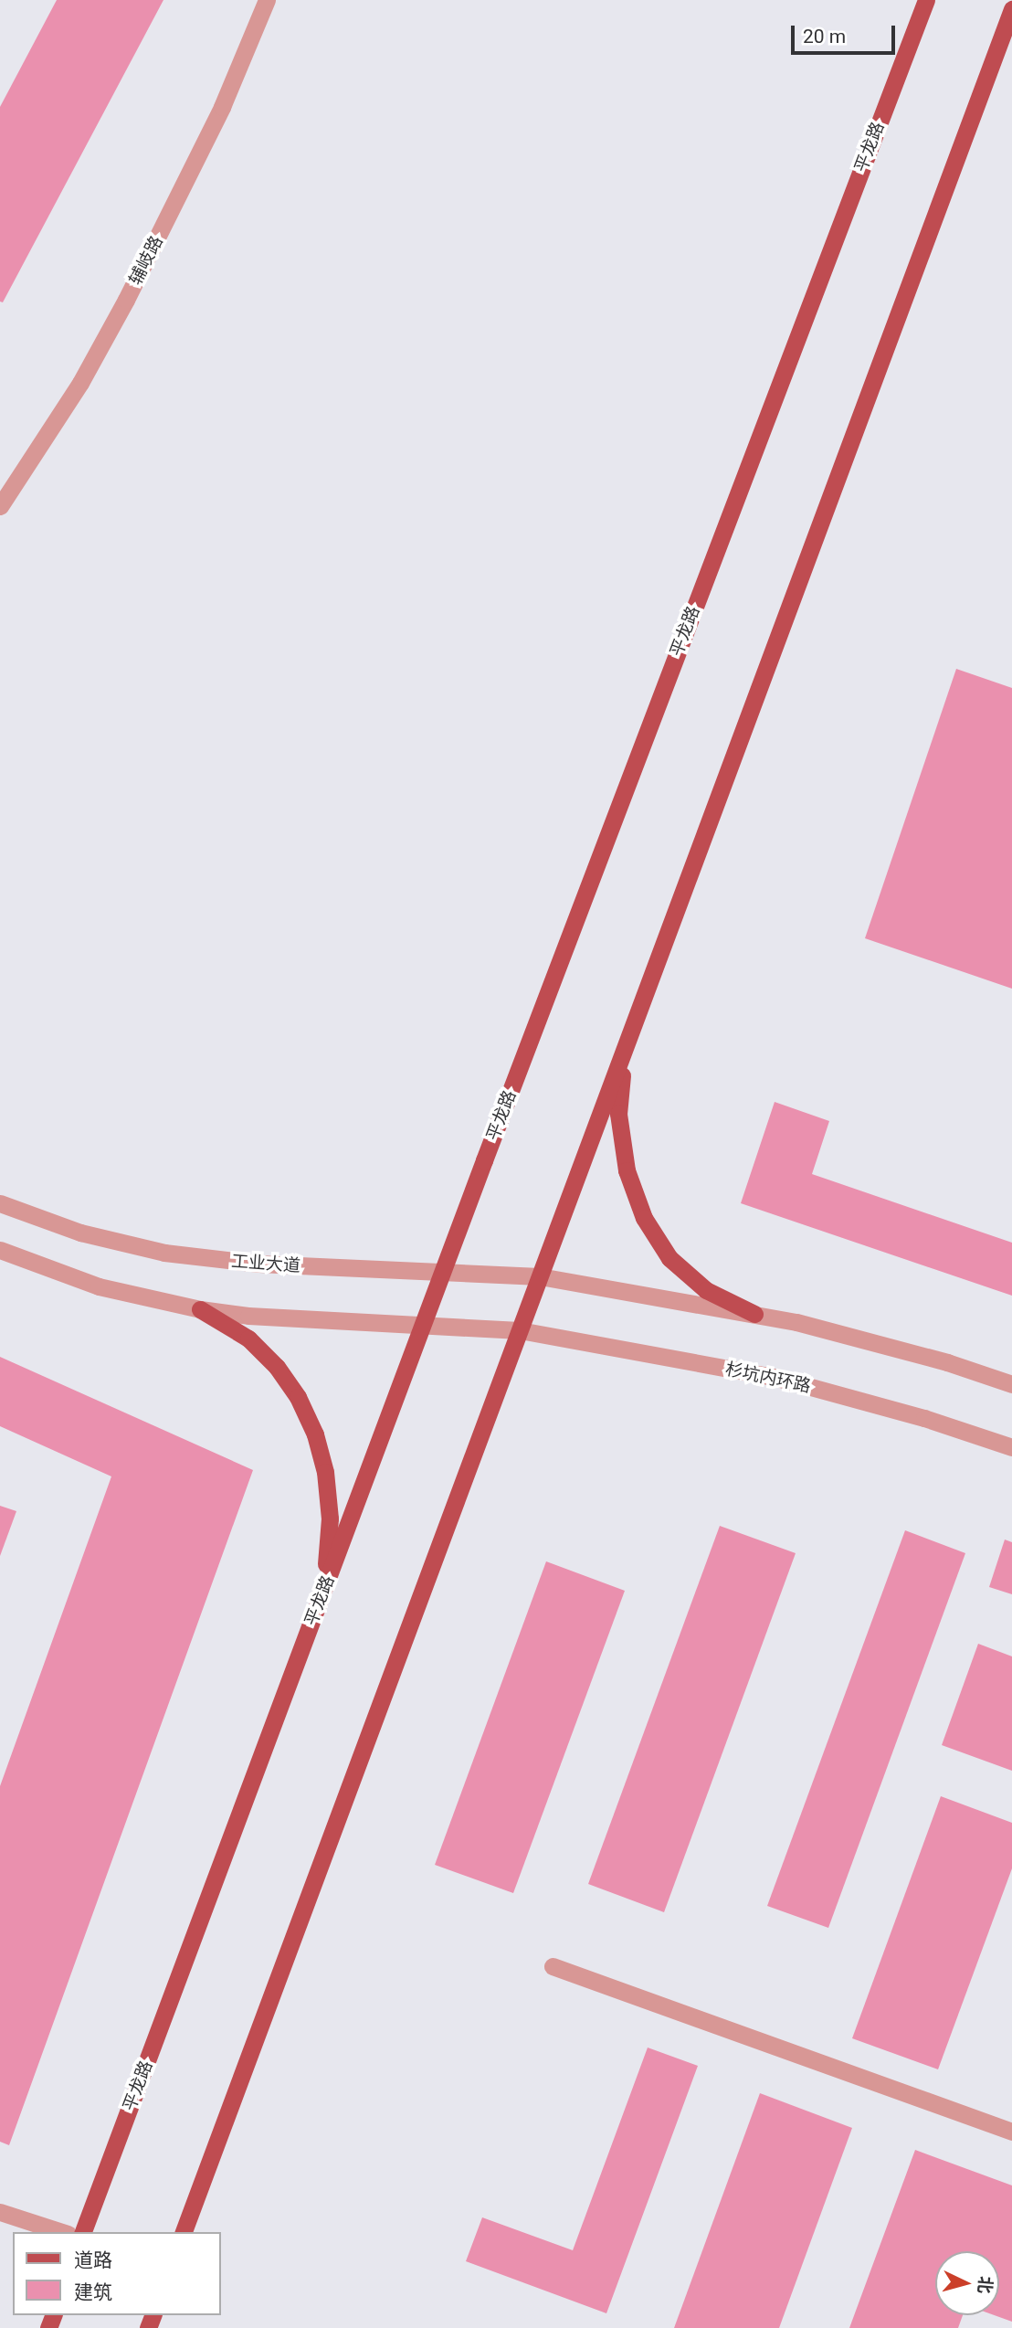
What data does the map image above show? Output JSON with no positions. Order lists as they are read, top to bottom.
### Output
{
  "streets": {
    "main road": ["平龙路"],
    "street": ["辅岐路", "工业大道", "杉坑内环路"]
  },
  "crossings": [
    ["平龙路", "工业大道"]
  ],
  "legend": ["道路", "建筑"],
  "scale_bar": "20 m",
  "north": "right"
}
